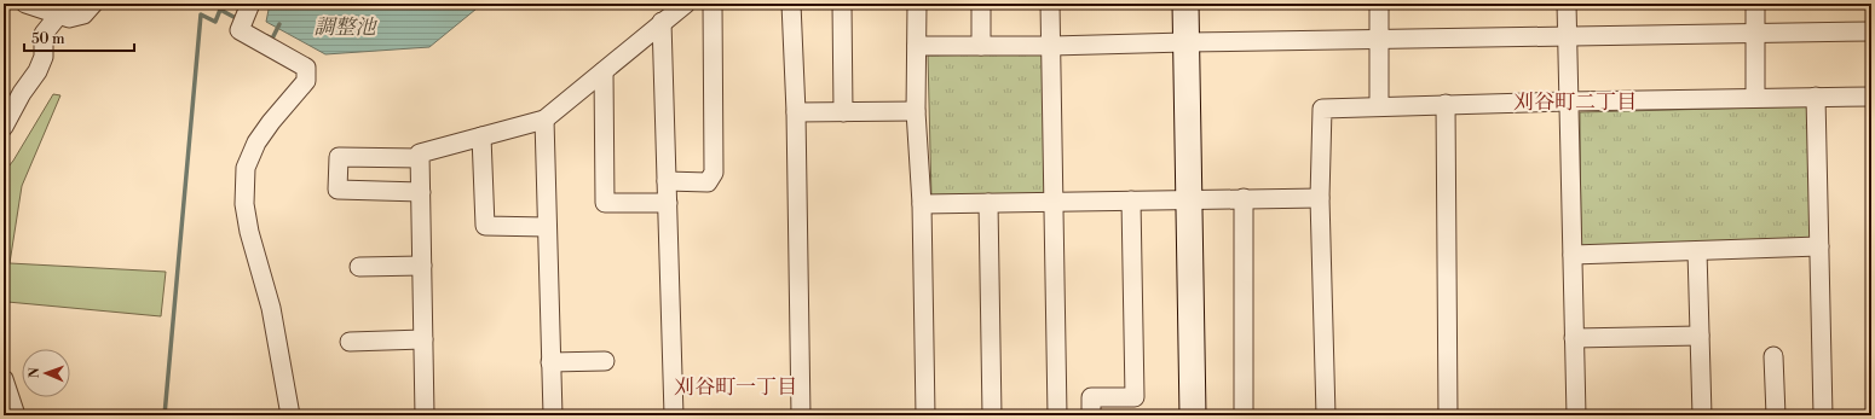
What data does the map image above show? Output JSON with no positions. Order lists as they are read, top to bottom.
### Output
{
  "districts": ["刈谷町二丁目", "刈谷町一丁目"],
  "water": ["調整池"],
  "scale_bar": "50 m",
  "north": "left"
}
